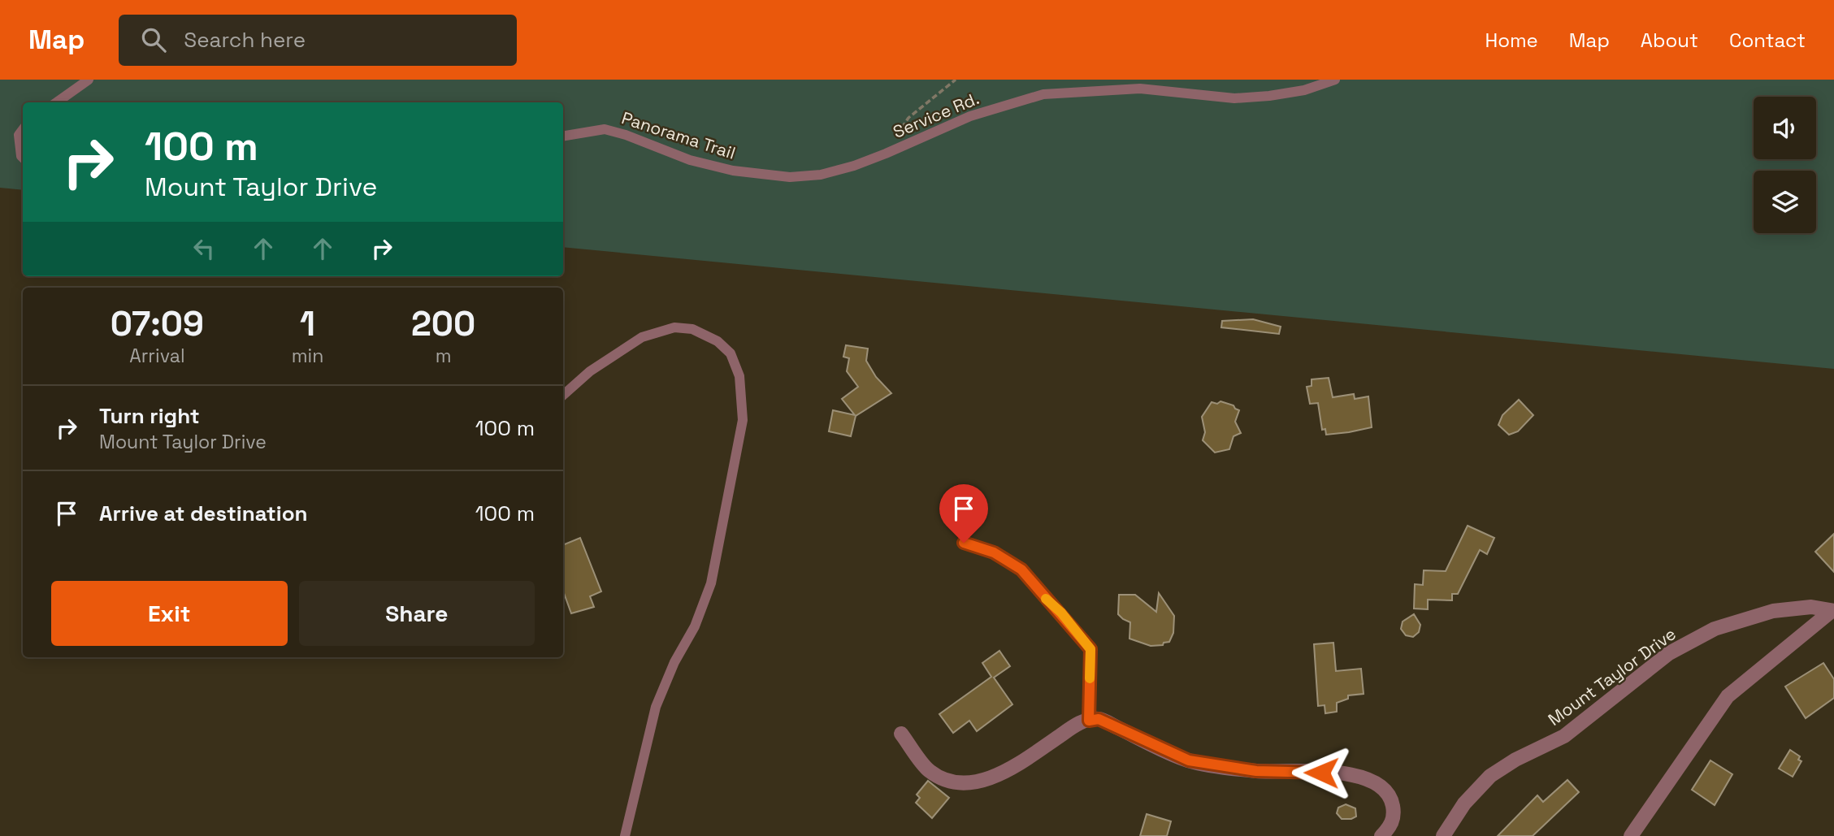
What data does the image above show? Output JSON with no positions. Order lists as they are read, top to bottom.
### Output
{
  "streets": {
    "street": ["Mount Taylor Drive"],
    "lane": ["Service Rd.", "Panorama Trail"]
  },
  "crossings": [
    ["Service Rd.", "Panorama Trail"]
  ],
  "page": {
    "header": "Map",
    "search": "Search here",
    "nav": [
      "Home",
      "Map",
      "About",
      "Contact"
    ],
    "turn": ["100 m", "Mount Taylor Drive"],
    "eta": [
      "07:09",
      "Arrival",
      "1",
      "min",
      "200",
      "m"
    ],
    "list": [
      {
        "name": "Turn right",
        "note": "Mount Taylor Drive",
        "value": "100 m"
      },
      {
        "name": "Arrive at destination",
        "value": "100 m"
      }
    ],
    "buttons": ["Exit", "Share"]
  }
}
